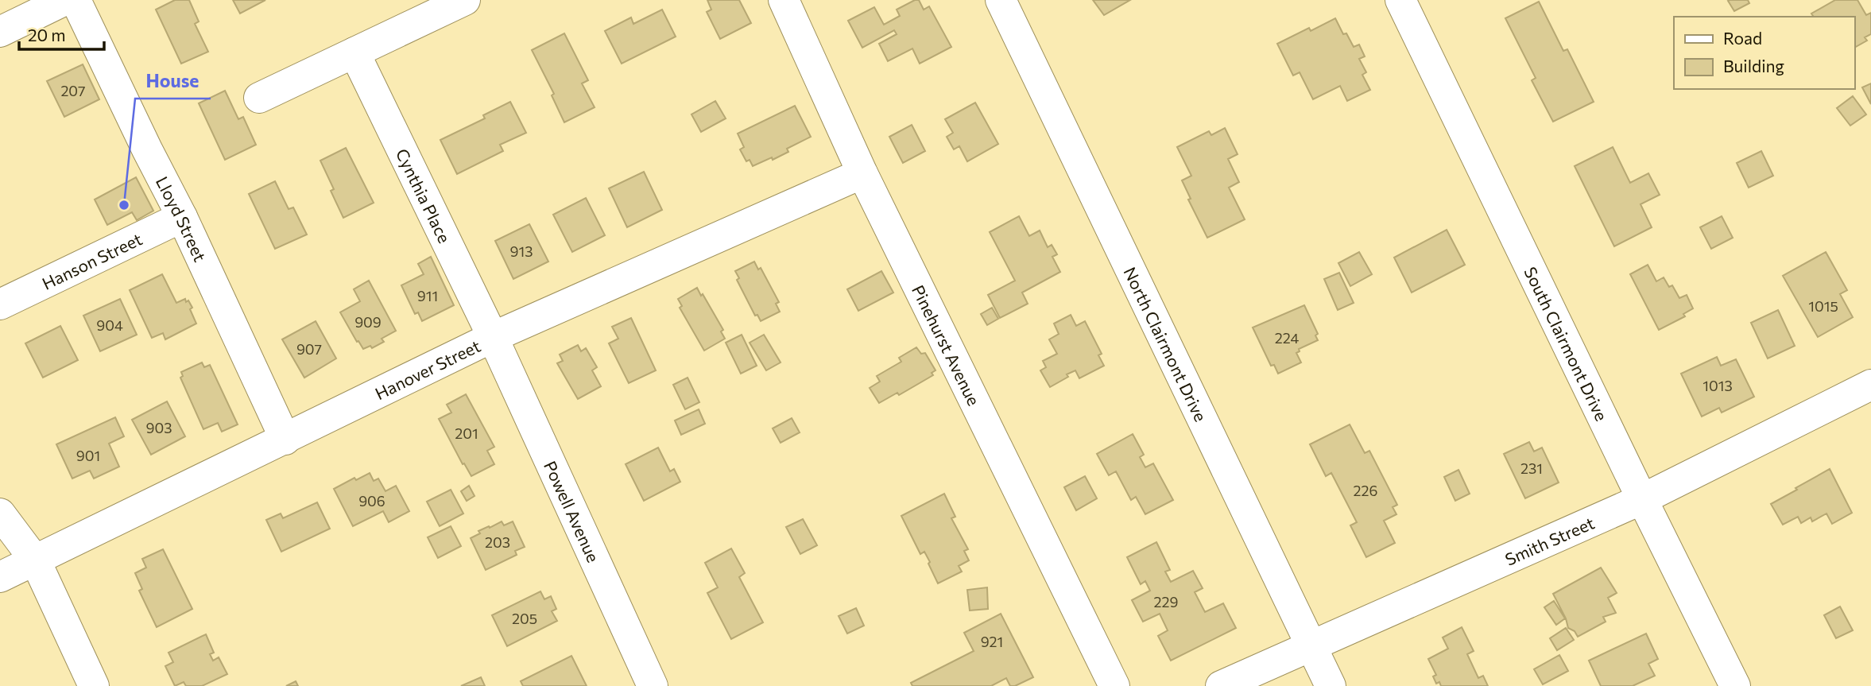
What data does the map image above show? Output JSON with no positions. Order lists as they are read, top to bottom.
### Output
{
  "streets": {
    "street": [
      "Cynthia Place",
      "Lloyd Street",
      "Hanson Street",
      "North Clairmont Drive",
      "South Clairmont Drive",
      "Pinehurst Avenue",
      "Hanover Street",
      "Powell Avenue",
      "Smith Street"
    ]
  },
  "crossings": [
    ["Cynthia Place", "Hanover Street"],
    ["Cynthia Place", "Powell Avenue"],
    ["Lloyd Street", "Hanson Street"],
    ["Lloyd Street", "Hanover Street"],
    ["North Clairmont Drive", "Smith Street"],
    ["South Clairmont Drive", "Smith Street"],
    ["Pinehurst Avenue", "Hanover Street"],
    ["Hanover Street", "Powell Avenue"]
  ],
  "places": ["House"],
  "house_numbers": [
    "207",
    "913",
    "911",
    "1015",
    "909",
    "904",
    "224",
    "907",
    "1013",
    "903",
    "201",
    "901",
    "231",
    "226",
    "906",
    "203",
    "229",
    "205",
    "921"
  ],
  "legend": ["Road", "Building"],
  "scale_bar": "20 m"
}
